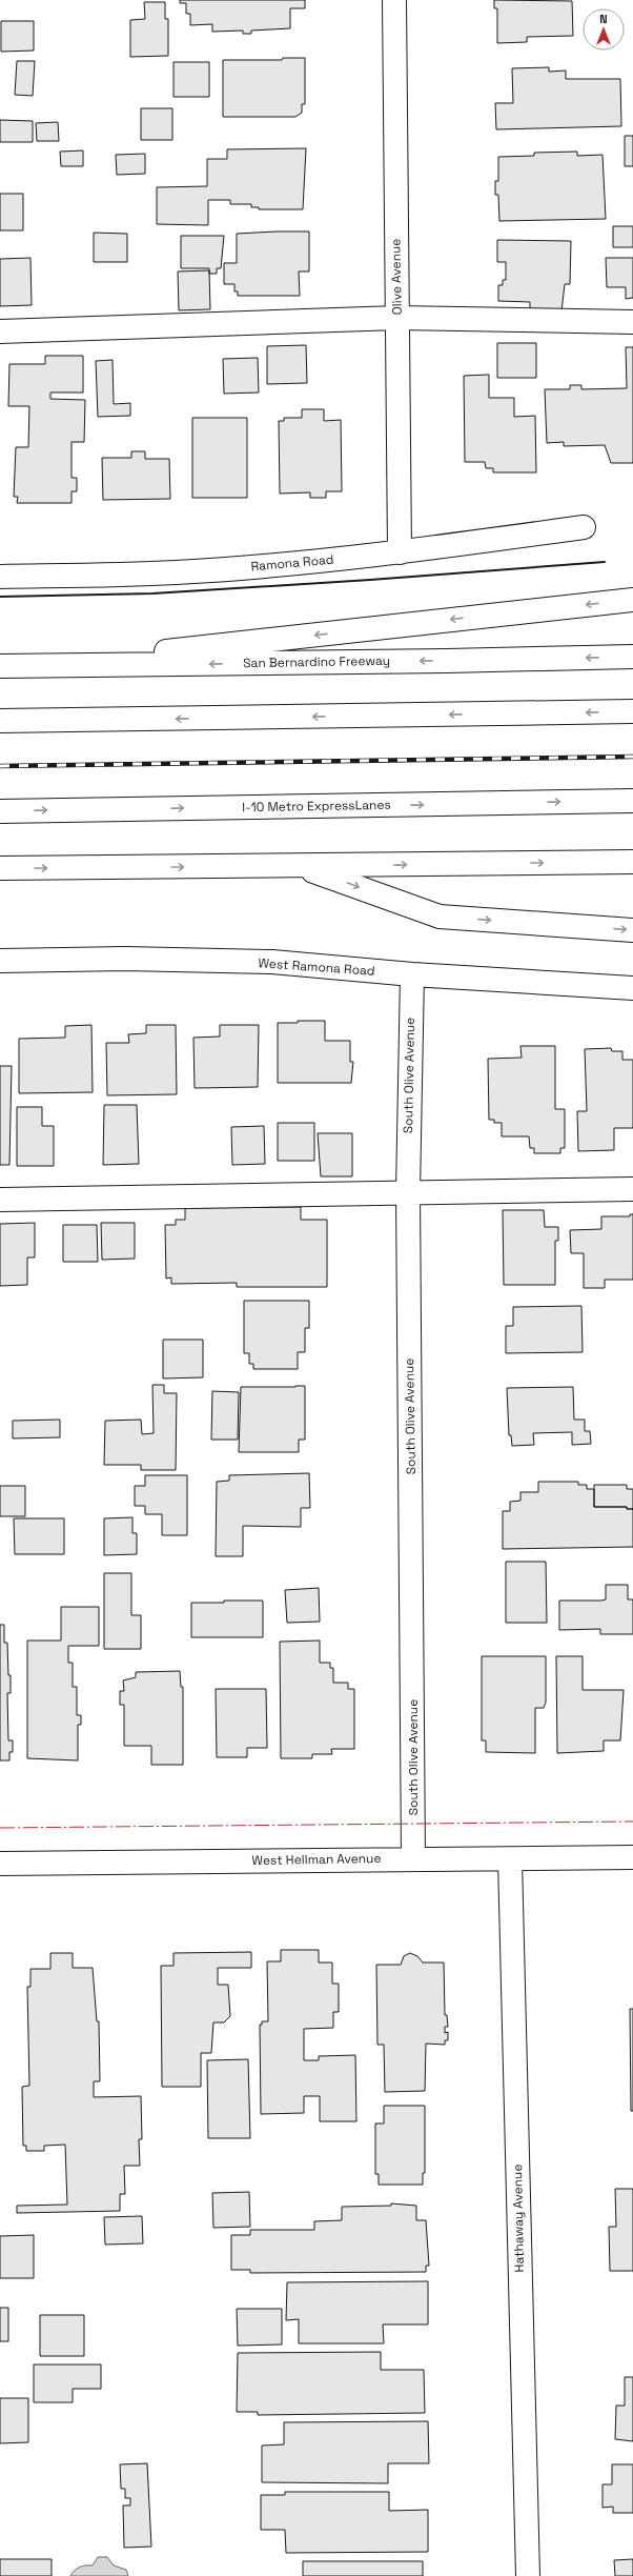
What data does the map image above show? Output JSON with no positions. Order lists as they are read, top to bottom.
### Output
{
  "streets": {
    "main road": [
      "Olive Avenue",
      "Ramona Road",
      "San Bernardino Freeway",
      "I-10 Metro ExpressLanes",
      "West Ramona Road",
      "South Olive Avenue",
      "West Hellman Avenue",
      "Hathaway Avenue"
    ]
  },
  "crossings": [
    ["Olive Avenue", "Ramona Road"],
    ["West Ramona Road", "South Olive Avenue"],
    ["South Olive Avenue", "West Hellman Avenue"],
    ["West Hellman Avenue", "Hathaway Avenue"]
  ],
  "north": "top"
}
